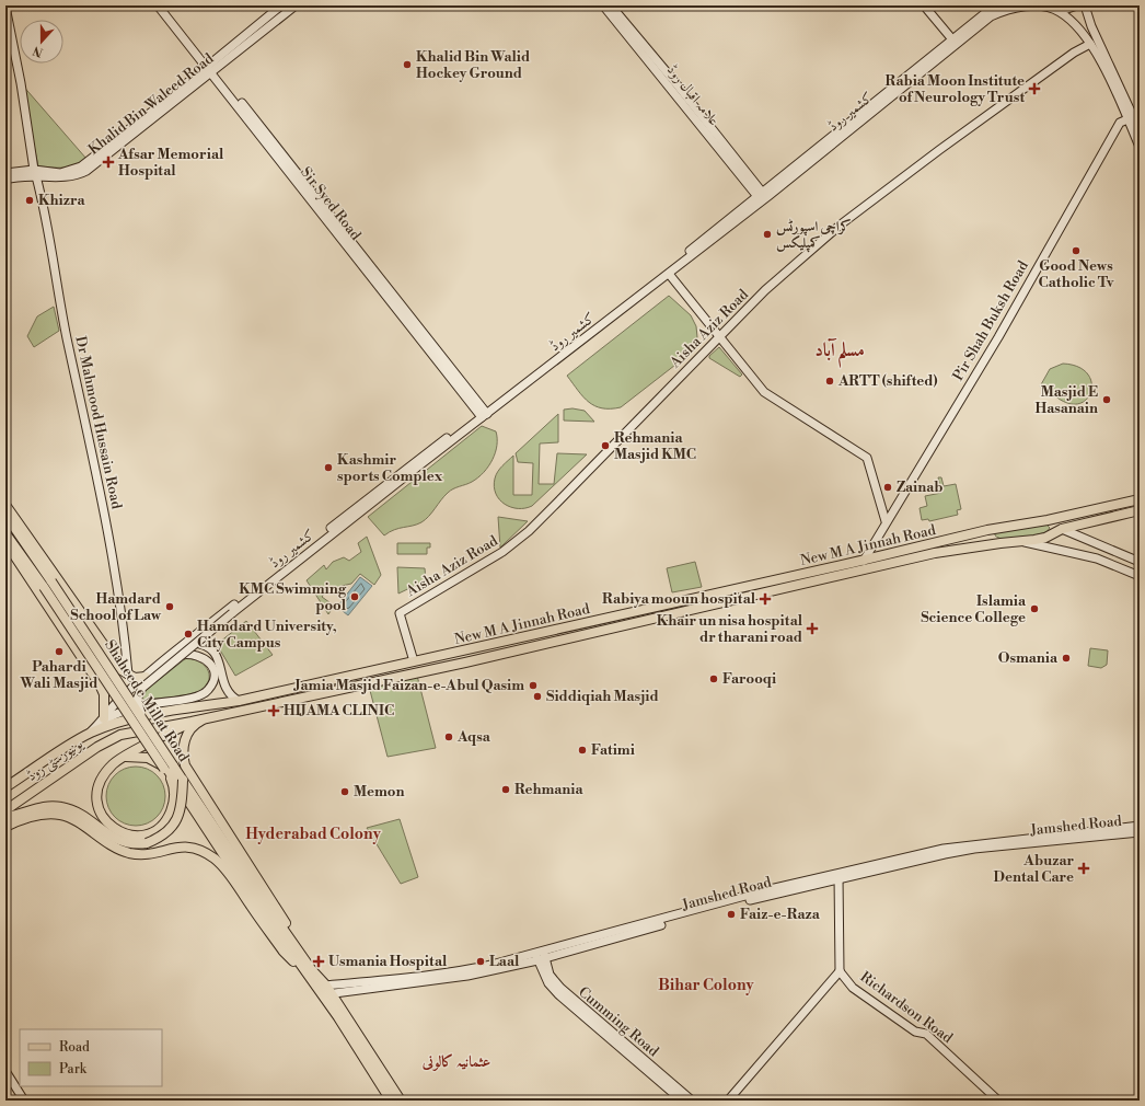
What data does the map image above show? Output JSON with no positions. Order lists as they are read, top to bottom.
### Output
{
  "streets": {
    "main road": [
      "علامہ اقبال روڈ",
      "Khalid Bin Waleed Road",
      "کشمیر روڈ",
      "Sir Syed Road",
      "Pir Shah Buksh Road",
      "Aisha Aziz Road",
      "Dr Mahmood Hussain Road",
      "New M A Jinnah Road",
      "Shaheed e Millat Road",
      "یونیورسٹی روڈ",
      "Jamshed Road",
      "Richardson Road",
      "Cumming Road"
    ]
  },
  "crossings": [
    ["علامہ اقبال روڈ", "کشمیر روڈ"],
    ["Khalid Bin Waleed Road", "Sir Syed Road"],
    ["Khalid Bin Waleed Road", "Dr Mahmood Hussain Road"],
    ["کشمیر روڈ", "Sir Syed Road"],
    ["کشمیر روڈ", "Shaheed e Millat Road"],
    ["کشمیر روڈ", "یونیورسٹی روڈ"],
    ["Pir Shah Buksh Road", "New M A Jinnah Road"],
    ["Aisha Aziz Road", "New M A Jinnah Road"],
    ["New M A Jinnah Road", "Shaheed e Millat Road"],
    ["New M A Jinnah Road", "یونیورسٹی روڈ"],
    ["Jamshed Road", "Cumming Road"]
  ],
  "districts": [
    "مسلم آباد",
    "Hyderabad Colony",
    "Bihar Colony",
    "عثمانیہ کالونی"
  ],
  "places": {
    "other": [
      "Khalid Bin Walid Hockey Ground",
      "Khizra",
      "کراچی اسپورٹس کمپلیکس",
      "Good News Catholic Tv",
      "ARTT (shifted)",
      "Masjid E Hasanain",
      "Rehmania Masjid KMC",
      "Kashmir sports Complex",
      "Zainab",
      "KMC Swimming pool",
      "Hamdard School of Law",
      "Islamia Science College",
      "Hamdard University, City Campus",
      "Pahardi Wali Masjid",
      "Osmania",
      "Farooqi",
      "Jamia Masjid Faizan-e-Abul Qasim",
      "Siddiqiah Masjid",
      "Aqsa",
      "Fatimi",
      "Rehmania",
      "Memon",
      "Faiz-e-Raza",
      "Laal"
    ],
    "health": [
      "Rabia Moon Institute of Neurology Trust",
      "Afsar Memorial Hospital",
      "Rabiya mooun hospital",
      "Khair un nisa hospital dr tharani road",
      "HIJAMA CLINIC",
      "Abuzar Dental Care",
      "Usmania Hospital"
    ]
  },
  "legend": ["Road", "Park"],
  "north": "bottom"
}
